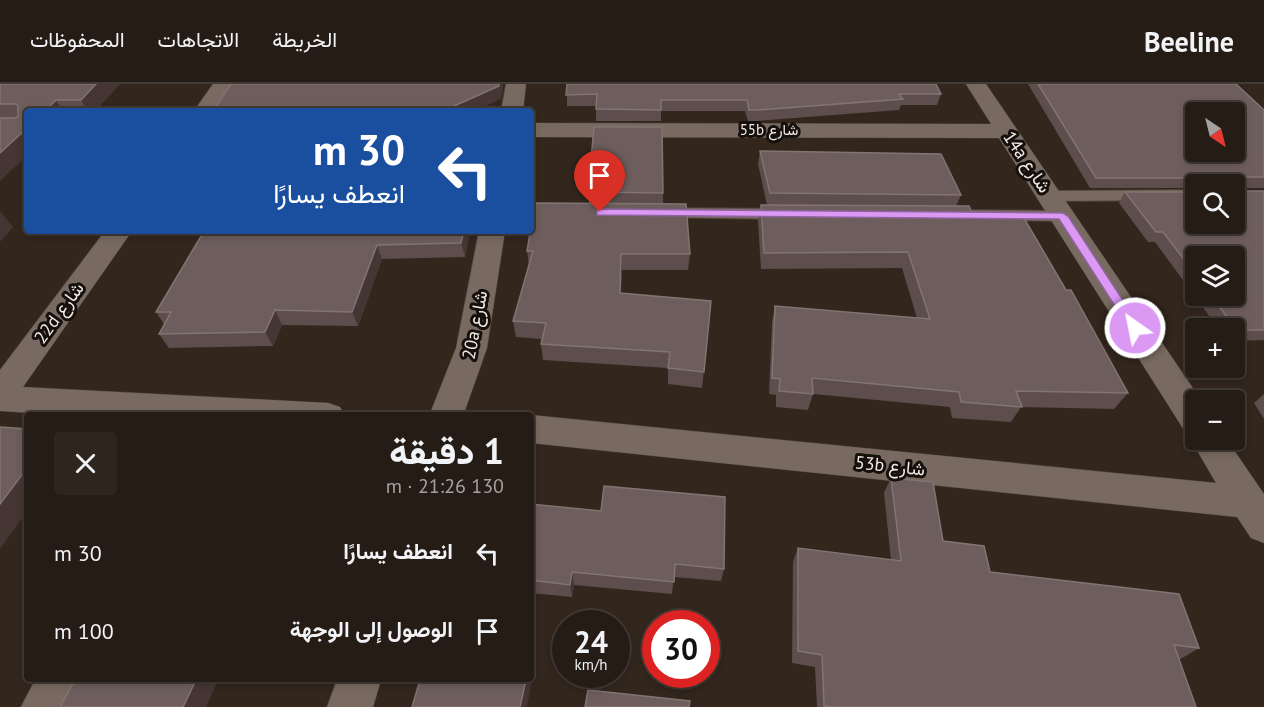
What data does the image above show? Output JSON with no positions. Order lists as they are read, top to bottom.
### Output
{
  "streets": {
    "street": [
      "55b شارع",
      "14a شارع",
      "22d شارع",
      "20a شارع",
      "53b شارع"
    ]
  },
  "crossings": [
    ["55b شارع", "14a شارع"]
  ],
  "north": "bottom right",
  "page": {
    "header": "Beeline",
    "nav": ["الخريطة", "الاتجاهات", "المحفوظات"],
    "map_buttons": ["+", "−"],
    "turn": ["30 m", "انعطف يسارًا"],
    "heading": ["1 دقيقة", "130 m · 21:26"],
    "list": [
      {
        "name": "انعطف يسارًا",
        "value": "30 m"
      },
      {
        "name": "الوصول إلى الوجهة",
        "value": "100 m"
      }
    ],
    "speed": "24 km/h",
    "limit": "30"
  }
}
